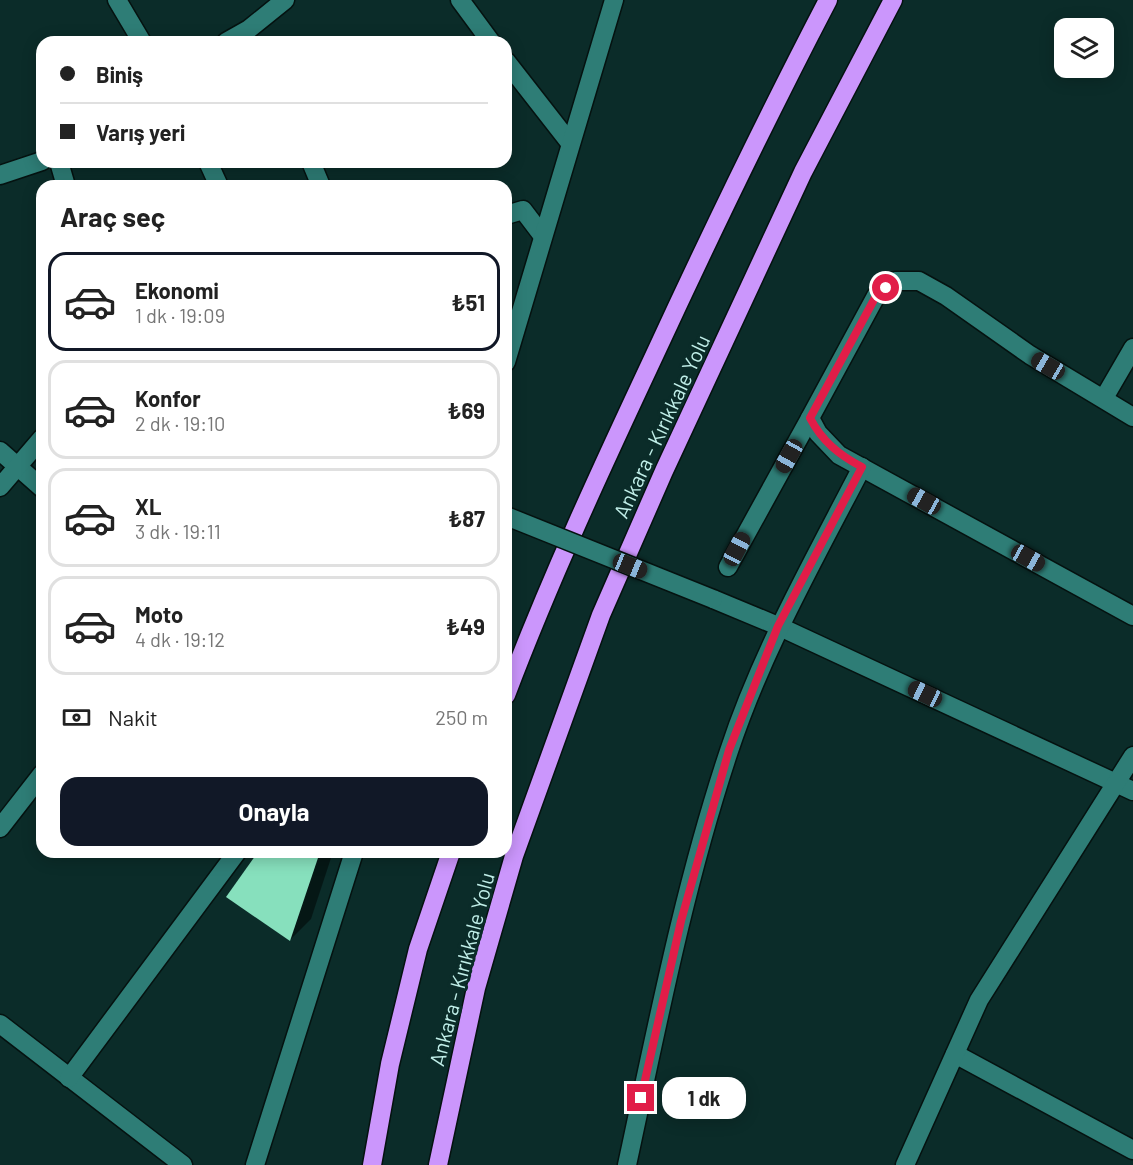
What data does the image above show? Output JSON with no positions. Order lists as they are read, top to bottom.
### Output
{
  "streets": {
    "highway": ["Ankara - Kırıkkale Yolu"]
  },
  "page": {
    "banner": ["Biniş", "Varış yeri"],
    "heading": "Araç seç",
    "list": [
      {
        "name": "Ekonomi",
        "note": "1 dk · 19:09",
        "value": "₺51"
      },
      {
        "name": "Konfor",
        "note": "2 dk · 19:10",
        "value": "₺69"
      },
      {
        "name": "XL",
        "note": "3 dk · 19:11",
        "value": "₺87"
      },
      {
        "name": "Moto",
        "note": "4 dk · 19:12",
        "value": "₺49"
      }
    ],
    "pay": ["Nakit", "250 m"],
    "buttons": "Onayla",
    "bubble": "1 dk"
  }
}
